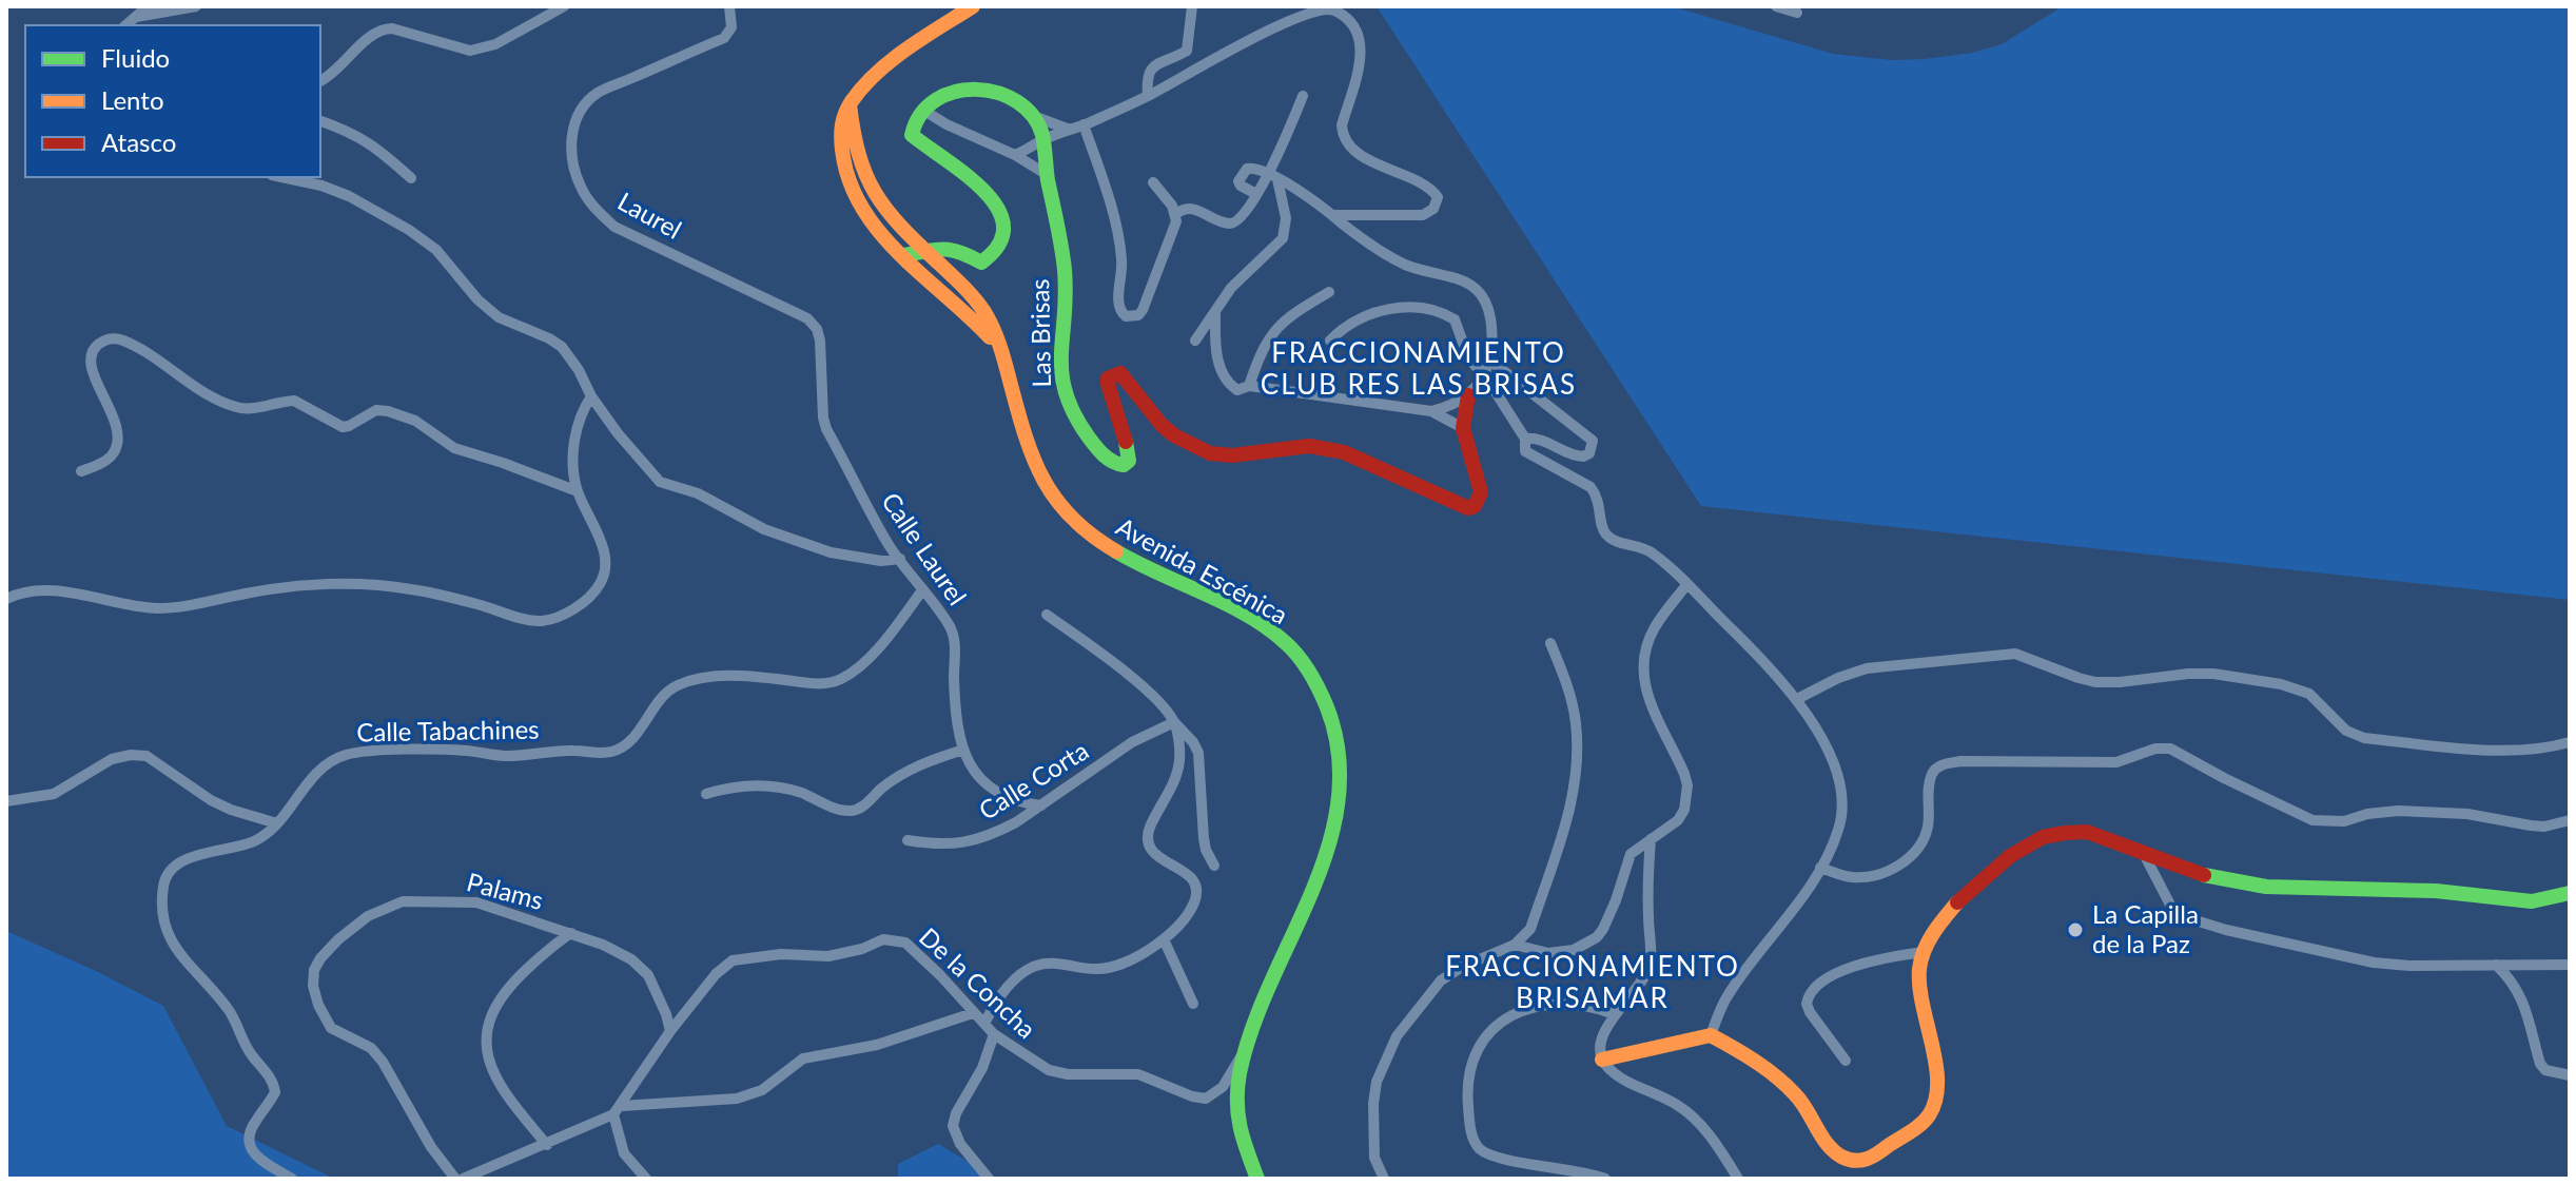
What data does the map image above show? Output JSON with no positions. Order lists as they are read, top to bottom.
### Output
{
  "streets": {
    "street": [
      "Laurel",
      "Las Brisas",
      "Calle Laurel",
      "Avenida Escénica",
      "Calle Tabachines",
      "Calle Corta",
      "Palams",
      "De la Concha"
    ]
  },
  "crossings": [
    ["Laurel", "Calle Laurel"],
    ["Calle Laurel", "Calle Tabachines"],
    ["Calle Laurel", "Calle Corta"],
    ["Avenida Escénica", "De la Concha"],
    ["Palams", "De la Concha"]
  ],
  "districts": ["FRACCIONAMIENTO CLUB RES LAS BRISAS", "FRACCIONAMIENTO BRISAMAR"],
  "places": ["La Capilla de la Paz"],
  "legend": ["Fluido", "Lento", "Atasco"]
}
